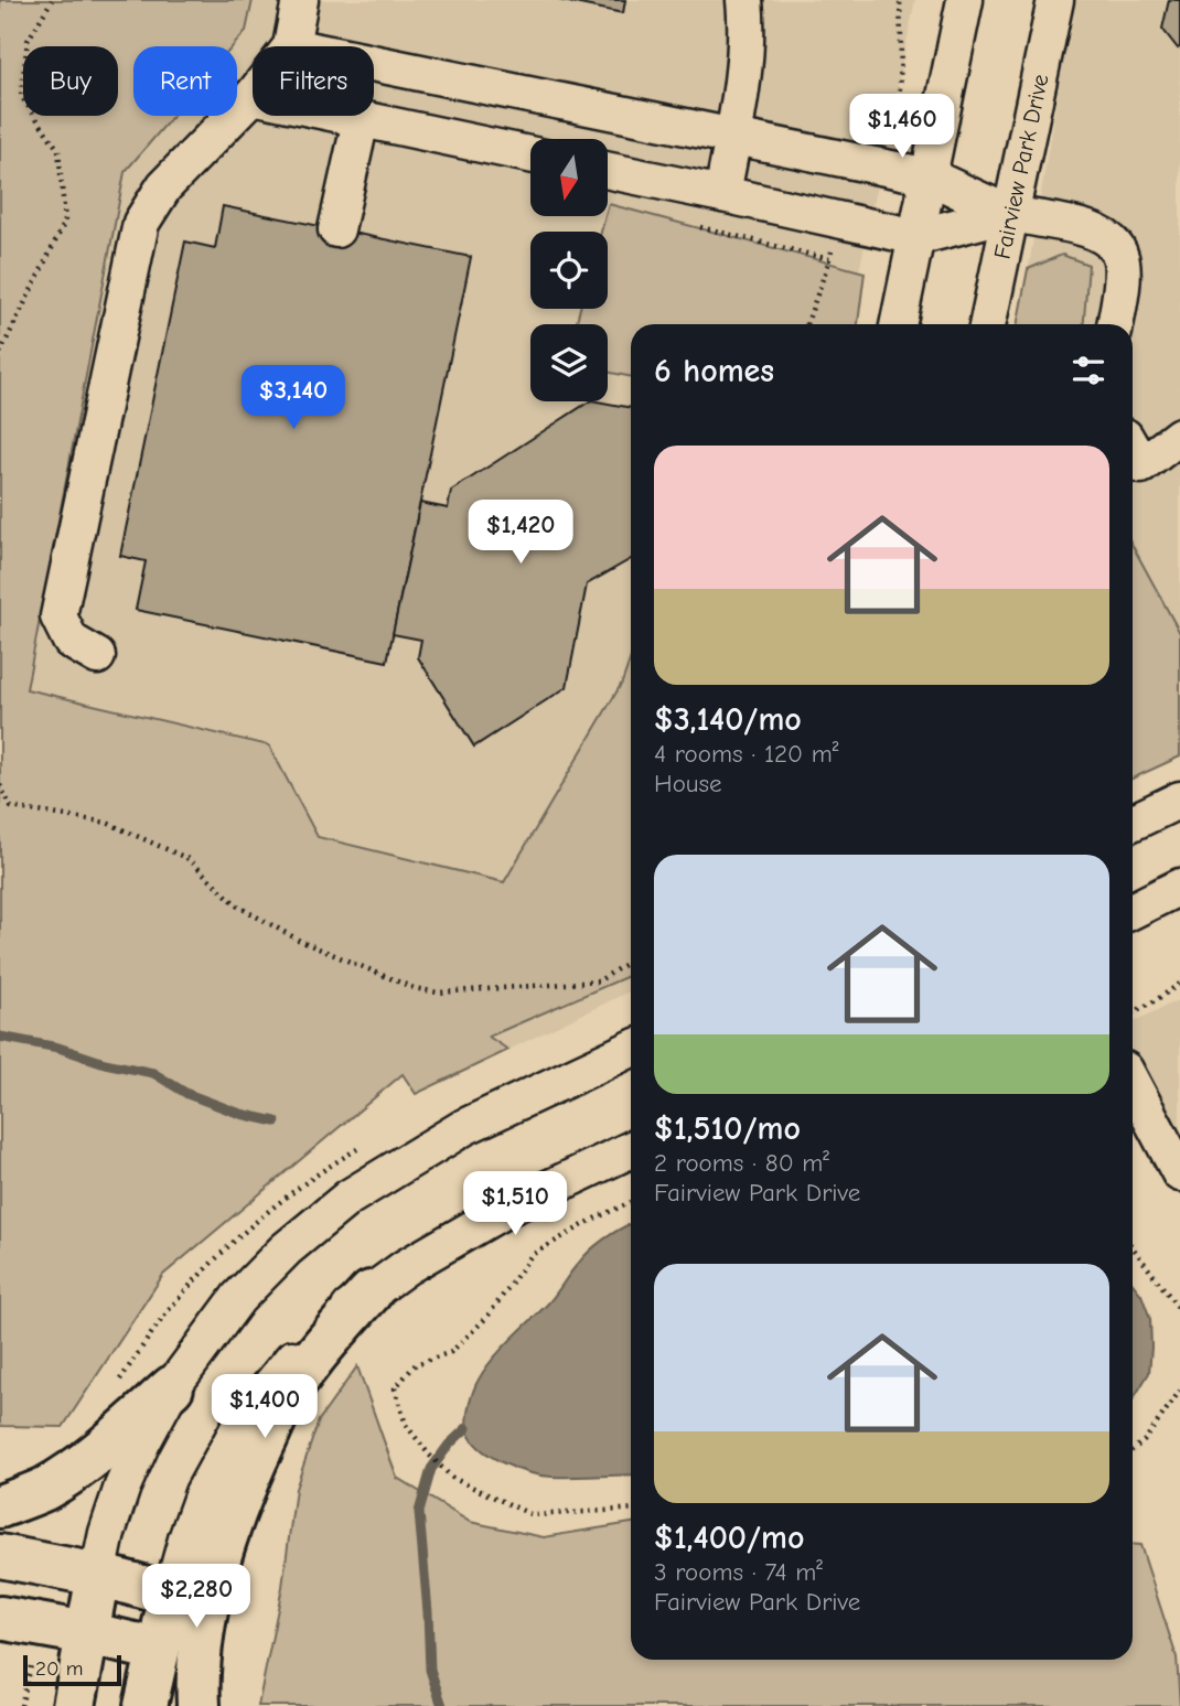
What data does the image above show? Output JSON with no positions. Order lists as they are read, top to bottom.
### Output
{
  "streets": {
    "street": ["Fairview Park Drive"]
  },
  "scale_bar": "20 m",
  "north": "bottom",
  "page": {
    "chip": ["Buy", "Rent", "Filters"],
    "price": [
      "$1,460",
      "$3,140",
      "$1,420",
      "$1,510",
      "$1,400",
      "$2,280"
    ],
    "heading": "6 homes",
    "list": [
      {
        "name": "$3,140/mo",
        "note": "4 rooms · 120 m² · House"
      },
      {
        "name": "$1,510/mo",
        "note": "2 rooms · 80 m² · Fairview Park Drive"
      },
      {
        "name": "$1,400/mo",
        "note": "3 rooms · 74 m² · Fairview Park Drive"
      }
    ],
    "scale": "20 m"
  }
}
